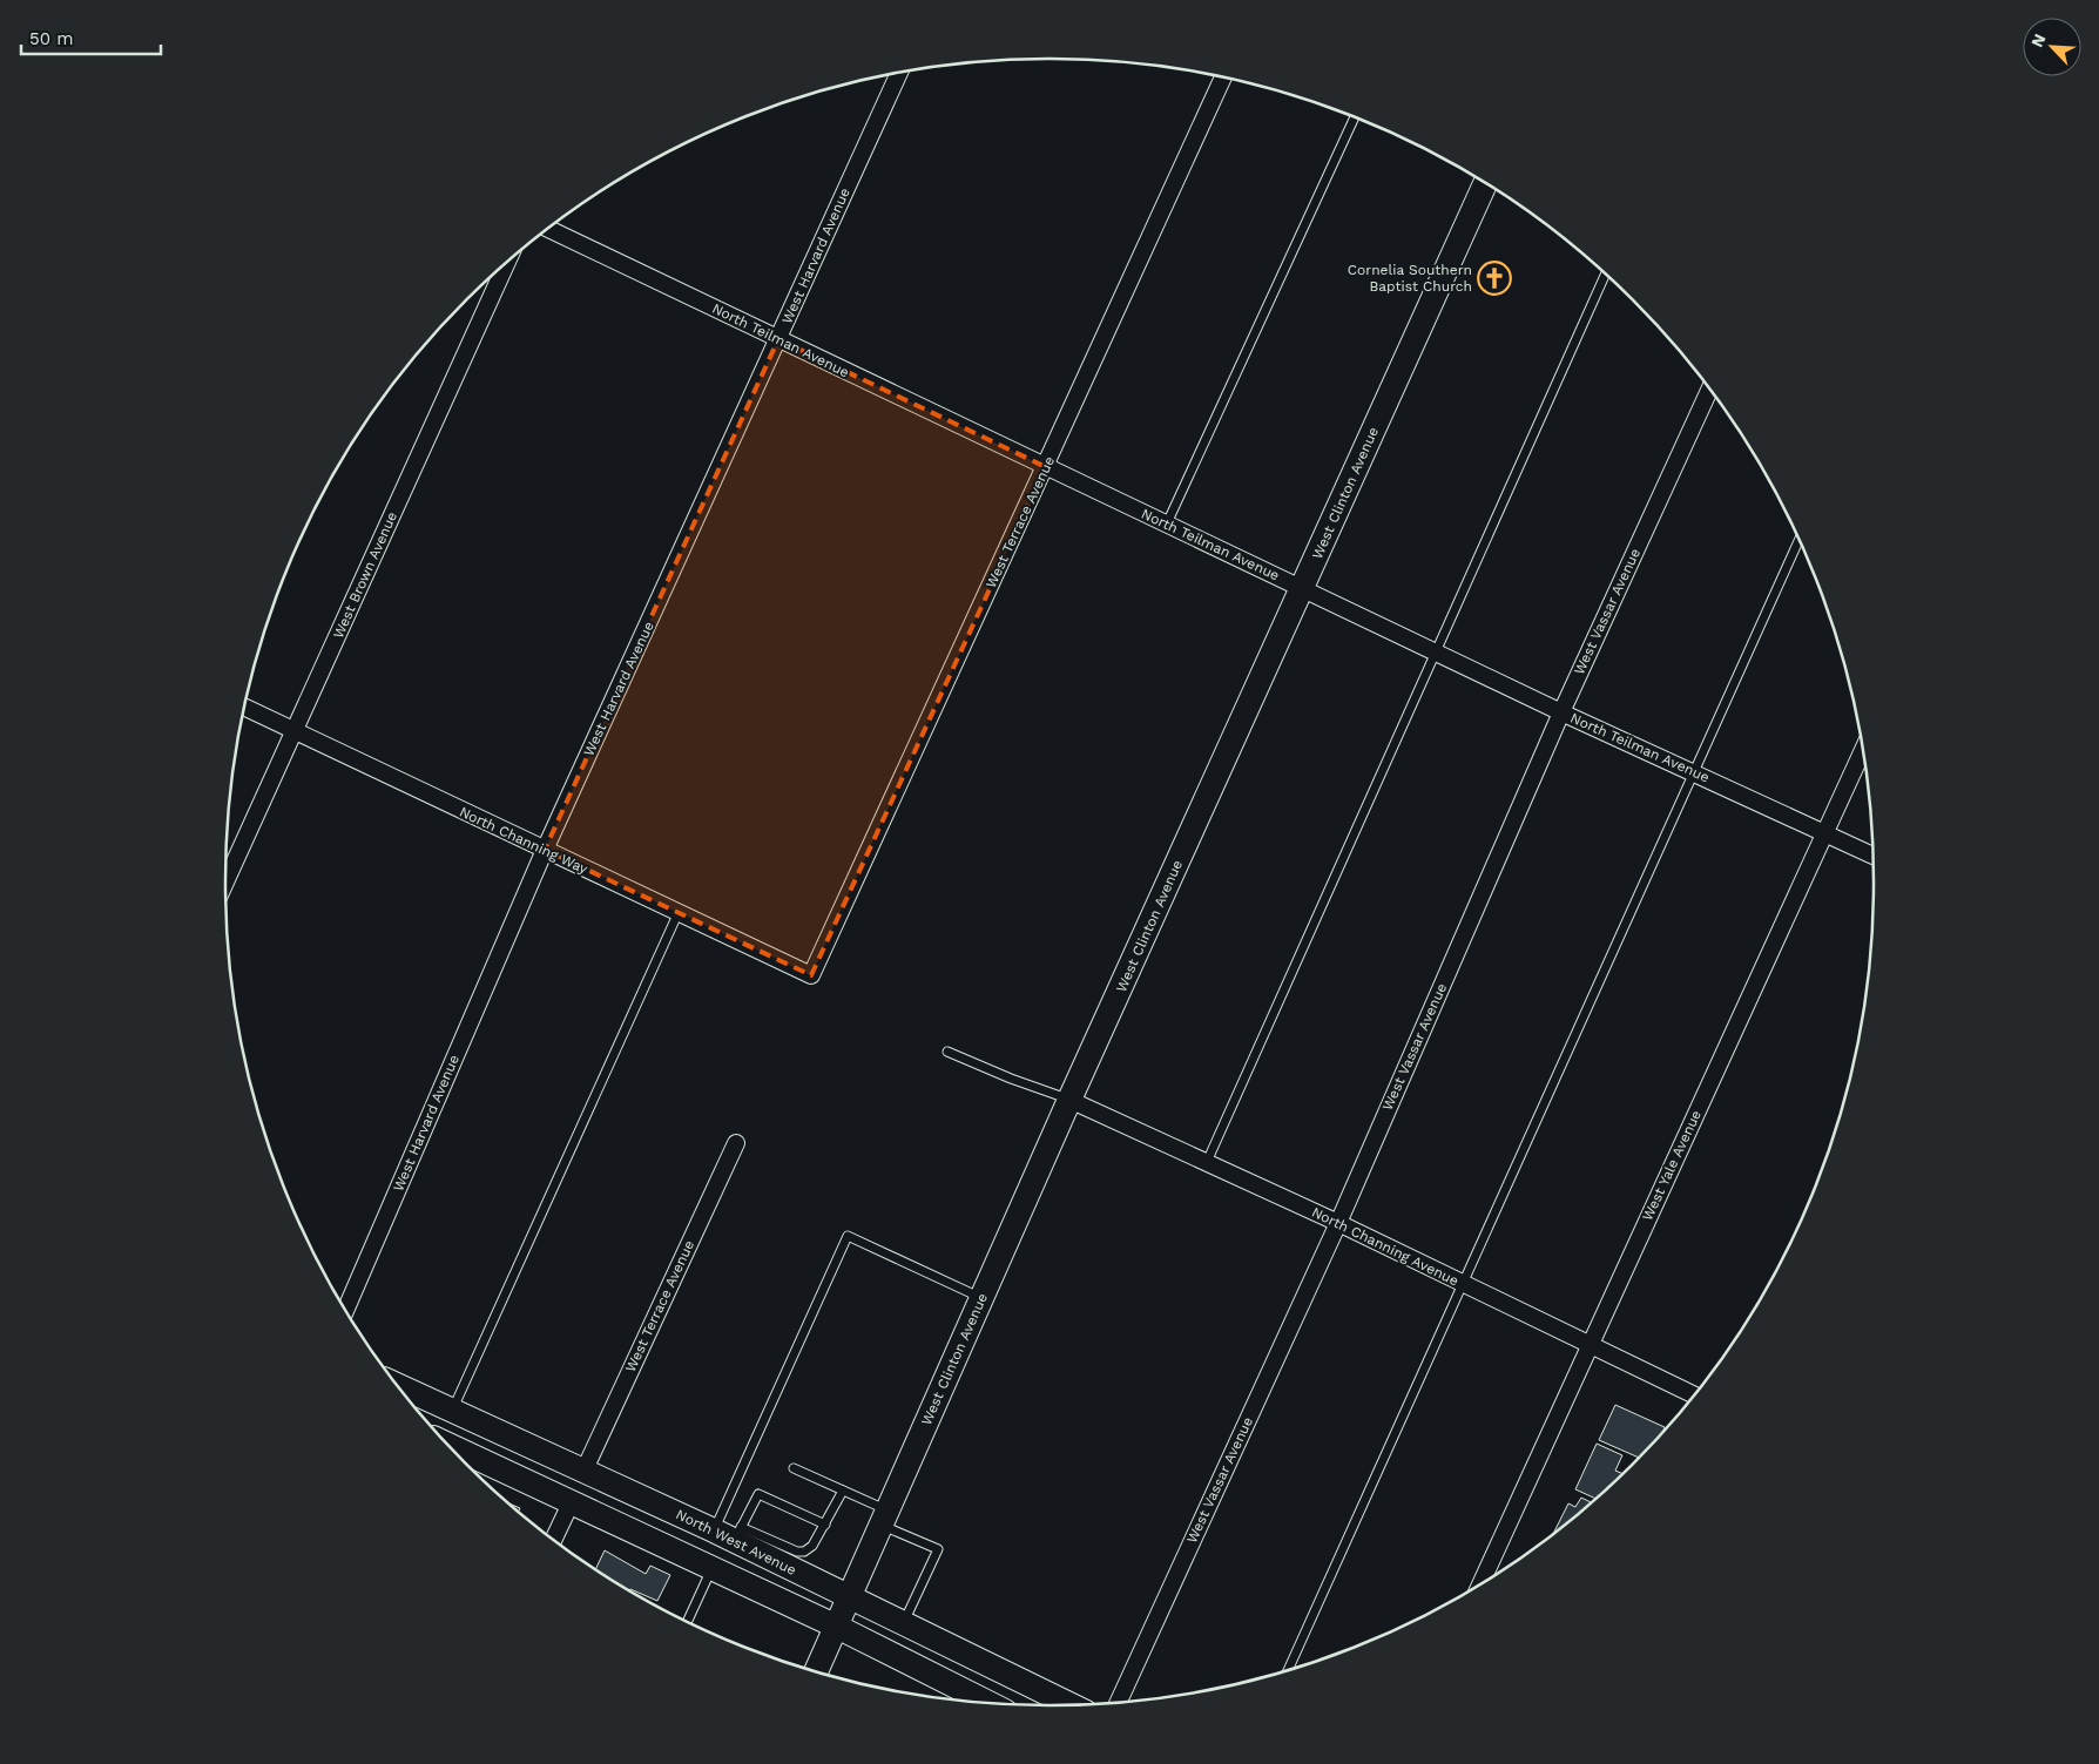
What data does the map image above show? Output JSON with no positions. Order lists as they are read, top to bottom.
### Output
{
  "streets": {
    "main road": ["West Clinton Avenue", "North West Avenue"],
    "street": [
      "West Harvard Avenue",
      "North Teilman Avenue",
      "West Terrace Avenue",
      "West Brown Avenue",
      "West Vassar Avenue",
      "North Channing Way",
      "West Yale Avenue",
      "North Channing Avenue"
    ]
  },
  "crossings": [
    ["West Harvard Avenue", "North Teilman Avenue"],
    ["West Harvard Avenue", "North Channing Way"],
    ["North Teilman Avenue", "West Clinton Avenue"],
    ["North Teilman Avenue", "West Terrace Avenue"],
    ["North Teilman Avenue", "West Vassar Avenue"],
    ["North Teilman Avenue", "West Yale Avenue"],
    ["West Clinton Avenue", "North Channing Avenue"],
    ["West Clinton Avenue", "North West Avenue"],
    ["West Terrace Avenue", "North Channing Way"],
    ["West Terrace Avenue", "North West Avenue"],
    ["West Brown Avenue", "North Channing Way"],
    ["West Vassar Avenue", "North Channing Avenue"],
    ["West Yale Avenue", "North Channing Avenue"]
  ],
  "places": {
    "church": ["Cornelia Southern Baptist Church"]
  },
  "scale_bar": "50 m",
  "north": "top left"
}
